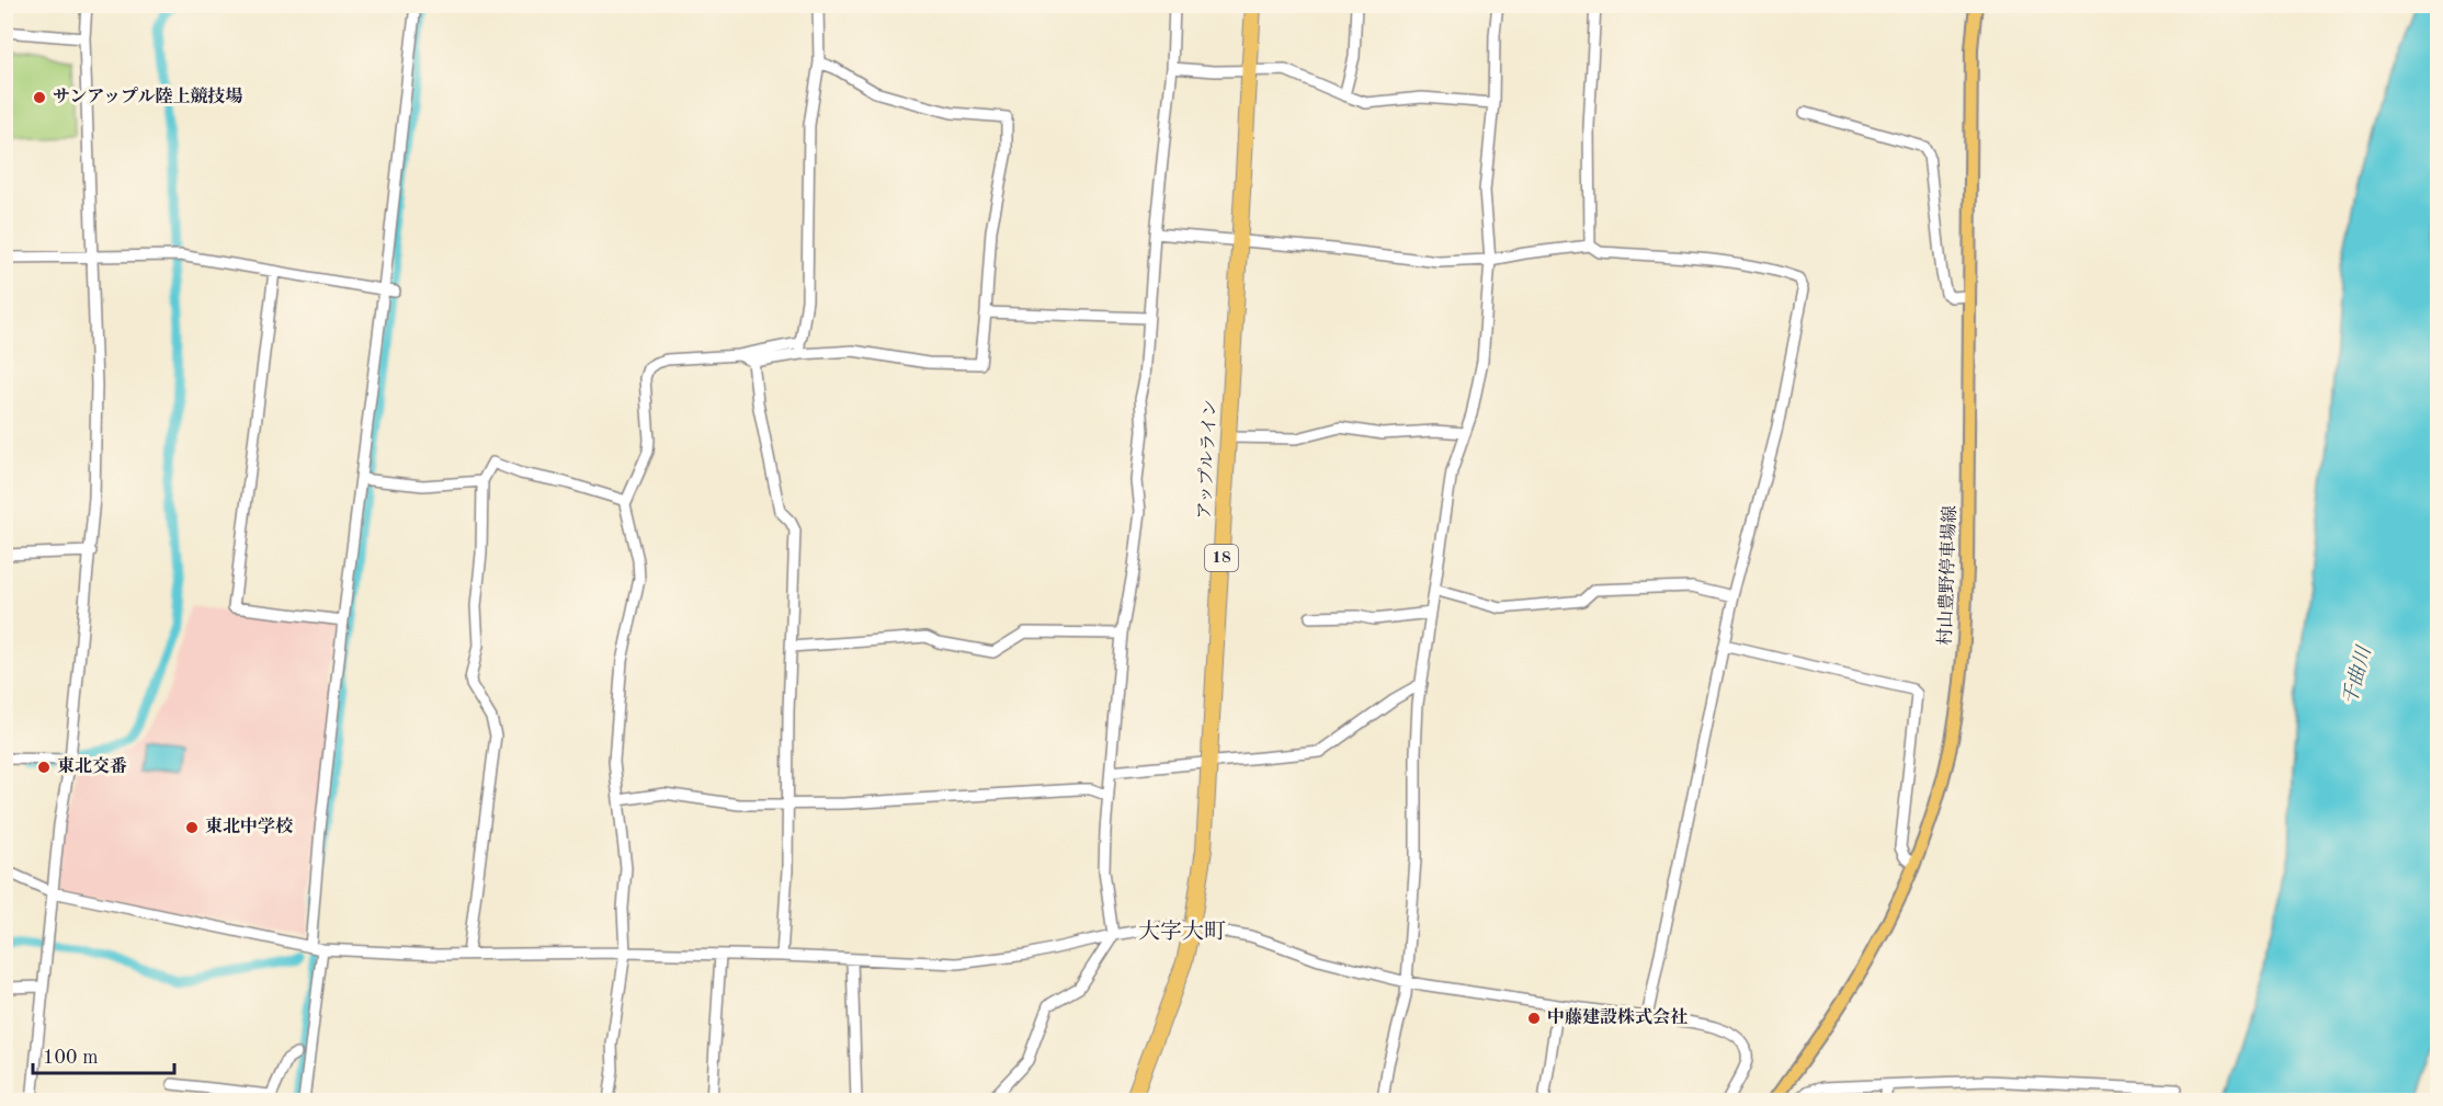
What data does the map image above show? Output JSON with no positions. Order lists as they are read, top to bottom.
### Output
{
  "streets": {
    "highway": ["アップルライン", "18"],
    "main road": ["村山豊野停車場線"]
  },
  "districts": ["大字大町"],
  "water": ["千曲川"],
  "places": [
    "サンアップル陸上競技場",
    "東北交番",
    "東北中学校",
    "中藤建設株式会社"
  ],
  "scale_bar": "100 m"
}
